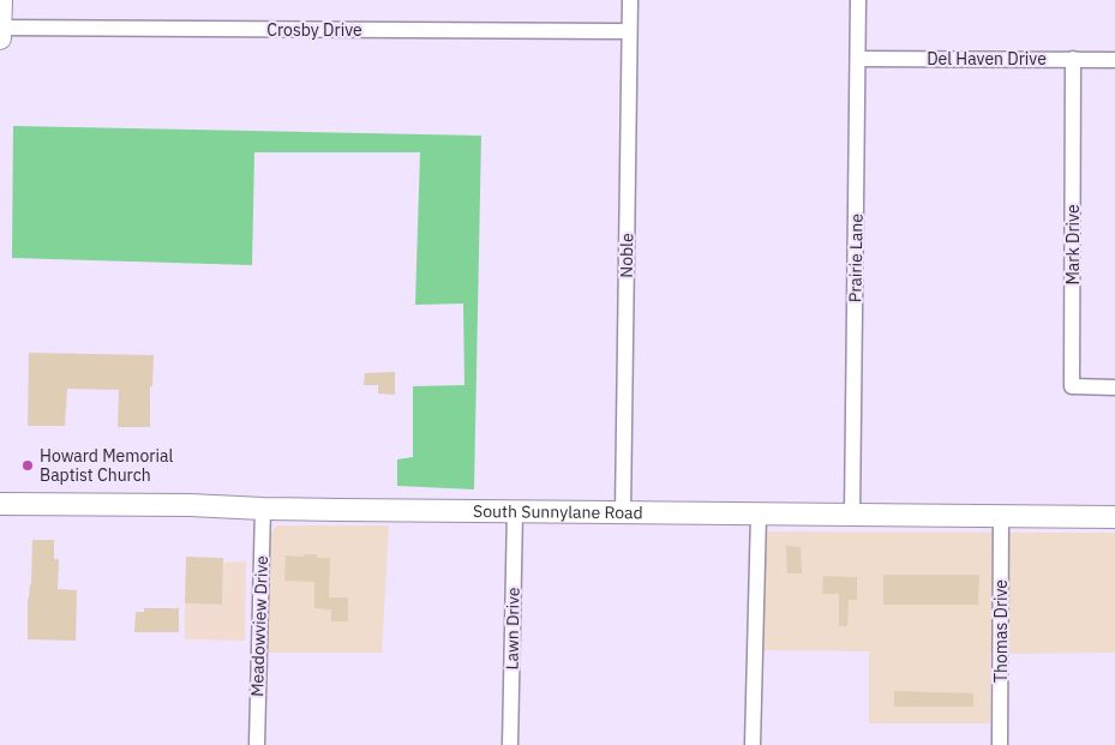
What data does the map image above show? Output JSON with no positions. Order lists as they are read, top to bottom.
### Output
{
  "streets": {
    "main road": ["South Sunnylane Road"],
    "street": [
      "Crosby Drive",
      "Del Haven Drive",
      "Mark Drive",
      "Noble",
      "Prairie Lane",
      "Meadowview Drive",
      "Lawn Drive",
      "Thomas Drive"
    ]
  },
  "crossings": [
    ["Crosby Drive", "Noble"],
    ["Del Haven Drive", "Mark Drive"],
    ["Del Haven Drive", "Prairie Lane"],
    ["Noble", "South Sunnylane Road"],
    ["Prairie Lane", "South Sunnylane Road"],
    ["South Sunnylane Road", "Meadowview Drive"],
    ["South Sunnylane Road", "Lawn Drive"],
    ["South Sunnylane Road", "Thomas Drive"]
  ],
  "places": ["Howard Memorial Baptist Church"]
}
